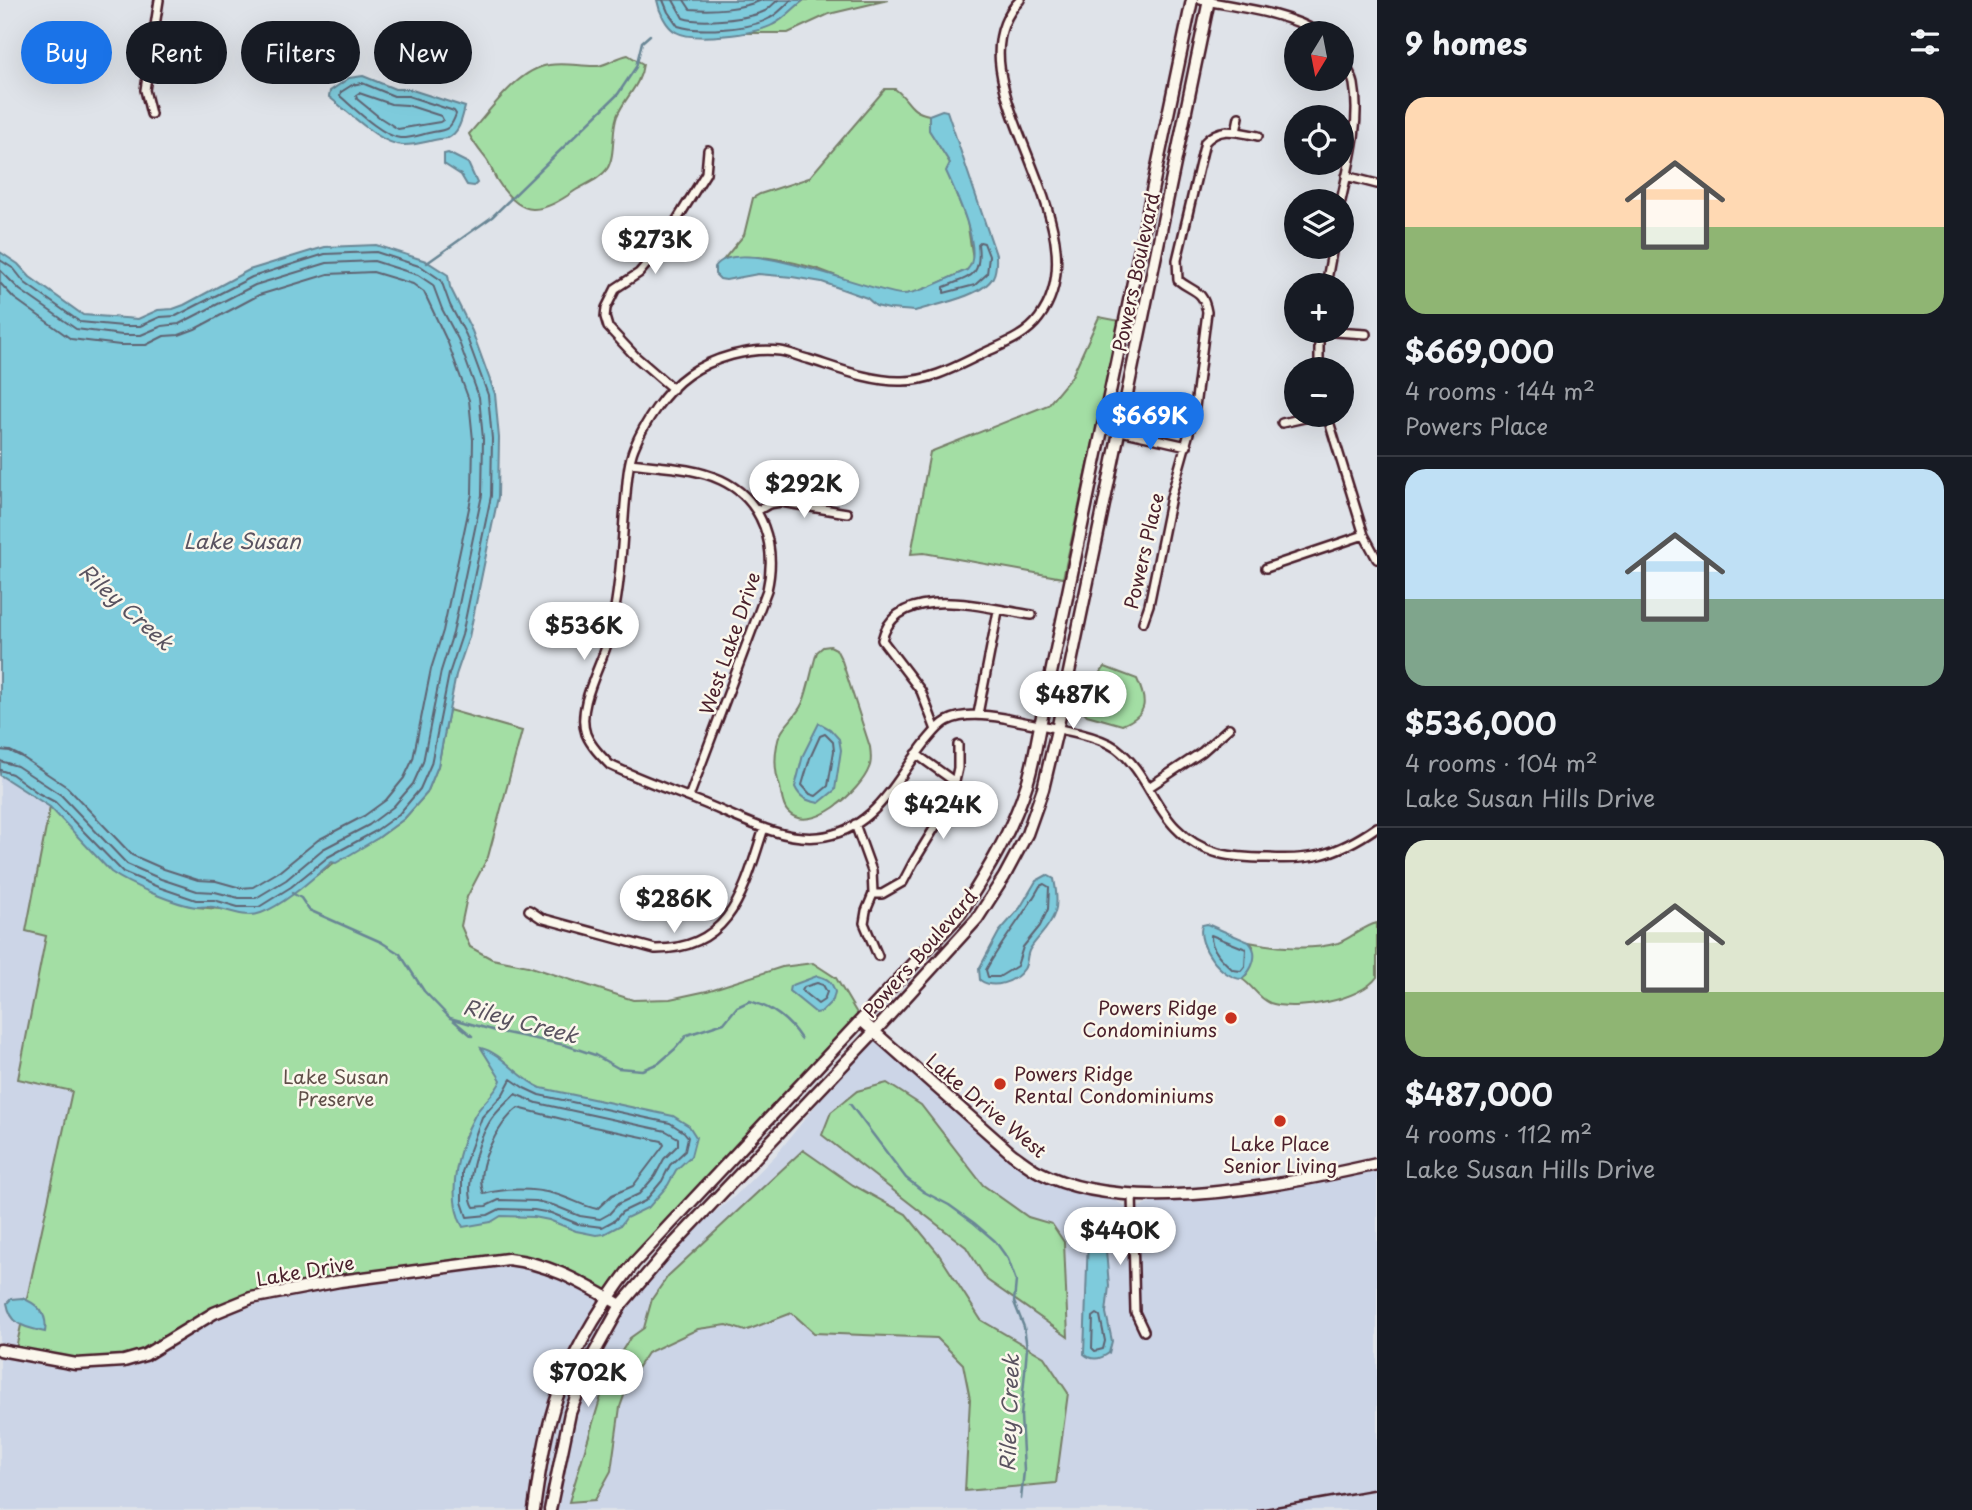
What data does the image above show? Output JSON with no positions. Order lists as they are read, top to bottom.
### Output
{
  "streets": {
    "main road": ["Powers Boulevard", "Lake Drive West", "Lake Drive"],
    "street": ["Powers Place", "West Lake Drive"]
  },
  "crossings": [
    ["Powers Boulevard", "Lake Drive West"],
    ["Powers Boulevard", "Lake Drive"]
  ],
  "water": ["Lake Susan", "Riley Creek"],
  "parks": ["Lake Susan Preserve"],
  "places": ["Powers Ridge Condominiums", "Powers Ridge Rental Condominiums", "Lake Place Senior Living"],
  "north": "bottom",
  "page": {
    "heading": "9 homes",
    "map_buttons": ["+", "−"],
    "chip": [
      "Buy",
      "Rent",
      "Filters",
      "New"
    ],
    "list": [
      {
        "name": "$669,000",
        "note": "4 rooms · 144 m² · Powers Place"
      },
      {
        "name": "$536,000",
        "note": "4 rooms · 104 m² · Lake Susan Hills Drive"
      },
      {
        "name": "$487,000",
        "note": "4 rooms · 112 m² · Lake Susan Hills Drive"
      }
    ],
    "price": [
      "$273K",
      "$669K",
      "$292K",
      "$536K",
      "$487K",
      "$424K",
      "$286K",
      "$440K",
      "$702K"
    ]
  }
}
